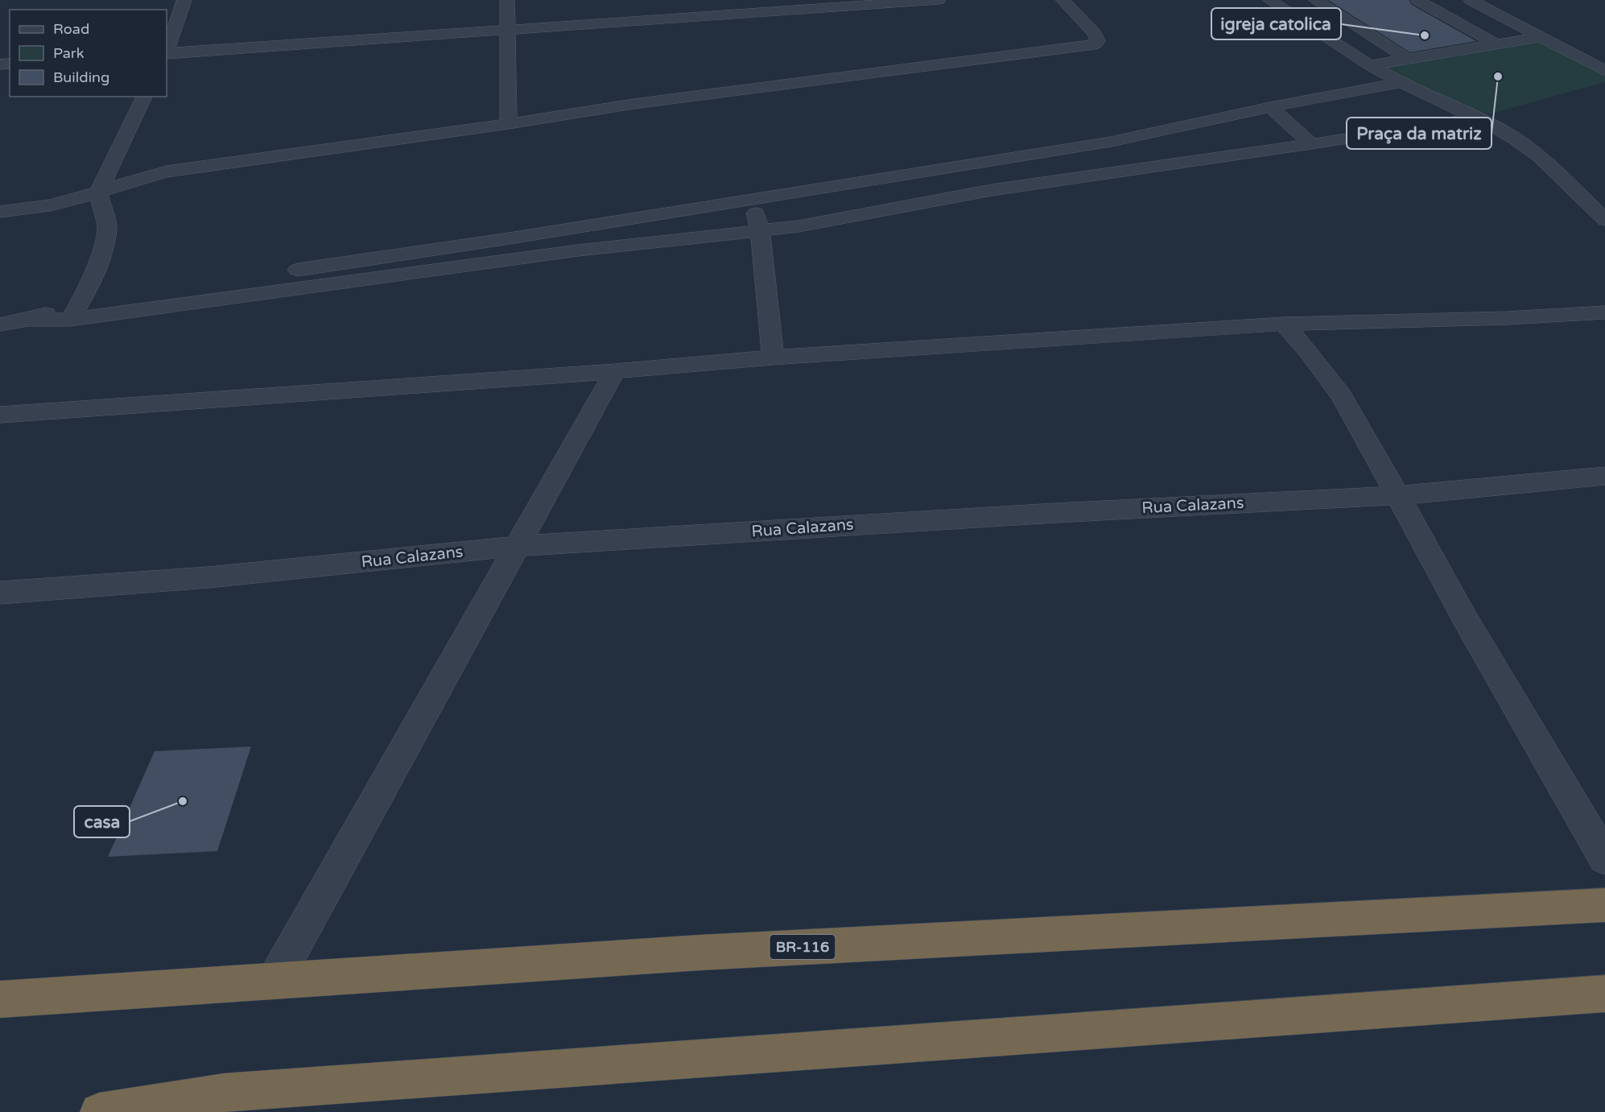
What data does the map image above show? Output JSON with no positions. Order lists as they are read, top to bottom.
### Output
{
  "streets": {
    "highway": ["BR-116"],
    "street": ["Rua Calazans"]
  },
  "places": ["igreja catolica", "Praça da matriz", "casa"],
  "legend": ["Road", "Park", "Building"]
}
